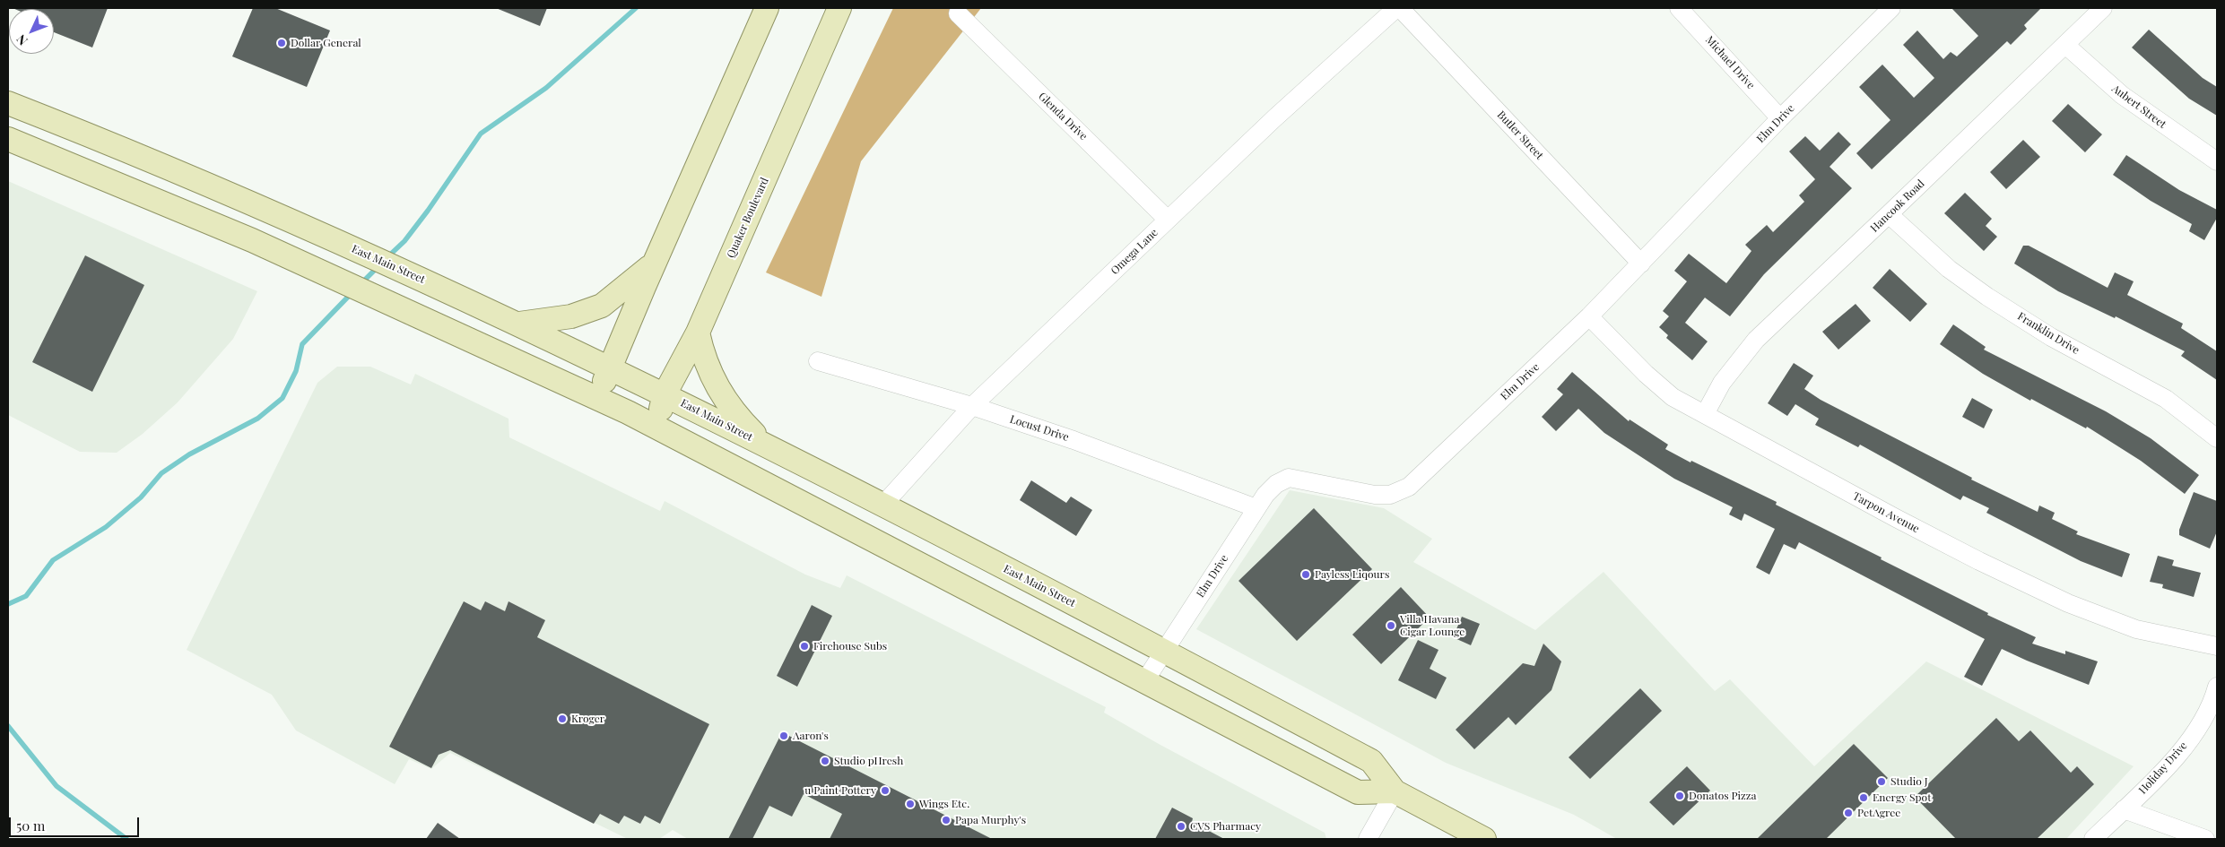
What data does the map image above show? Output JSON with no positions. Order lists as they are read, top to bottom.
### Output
{
  "streets": {
    "main road": ["Quaker Boulevard", "East Main Street"],
    "street": [
      "Michael Drive",
      "Aubert Street",
      "Glenda Drive",
      "Elm Drive",
      "Butler Street",
      "Hancook Road",
      "Omega Lane",
      "Franklin Drive",
      "Locust Drive",
      "Tarpon Avenue",
      "Holiday Drive"
    ]
  },
  "crossings": [
    ["Michael Drive", "Elm Drive"],
    ["Aubert Street", "Hancook Road"],
    ["Glenda Drive", "Omega Lane"],
    ["Elm Drive", "Butler Street"],
    ["Elm Drive", "East Main Street"],
    ["Elm Drive", "Locust Drive"],
    ["Elm Drive", "Tarpon Avenue"],
    ["Hancook Road", "Franklin Drive"],
    ["Hancook Road", "Tarpon Avenue"],
    ["Quaker Boulevard", "East Main Street"],
    ["Omega Lane", "East Main Street"],
    ["Omega Lane", "Locust Drive"]
  ],
  "places": [
    "Dollar General",
    "Payless Liqours",
    "Villa Havana Cigar Lounge",
    "Firehouse Subs",
    "Kroger",
    "Aaron's",
    "Studio pHresh",
    "Studio J",
    "u Paint Pottery",
    "Donatos Pizza",
    "Energy Spot",
    "Wings Etc.",
    "PetAgree",
    "Papa Murphy's",
    "CVS Pharmacy"
  ],
  "scale_bar": "50 m",
  "north": "bottom left"
}
